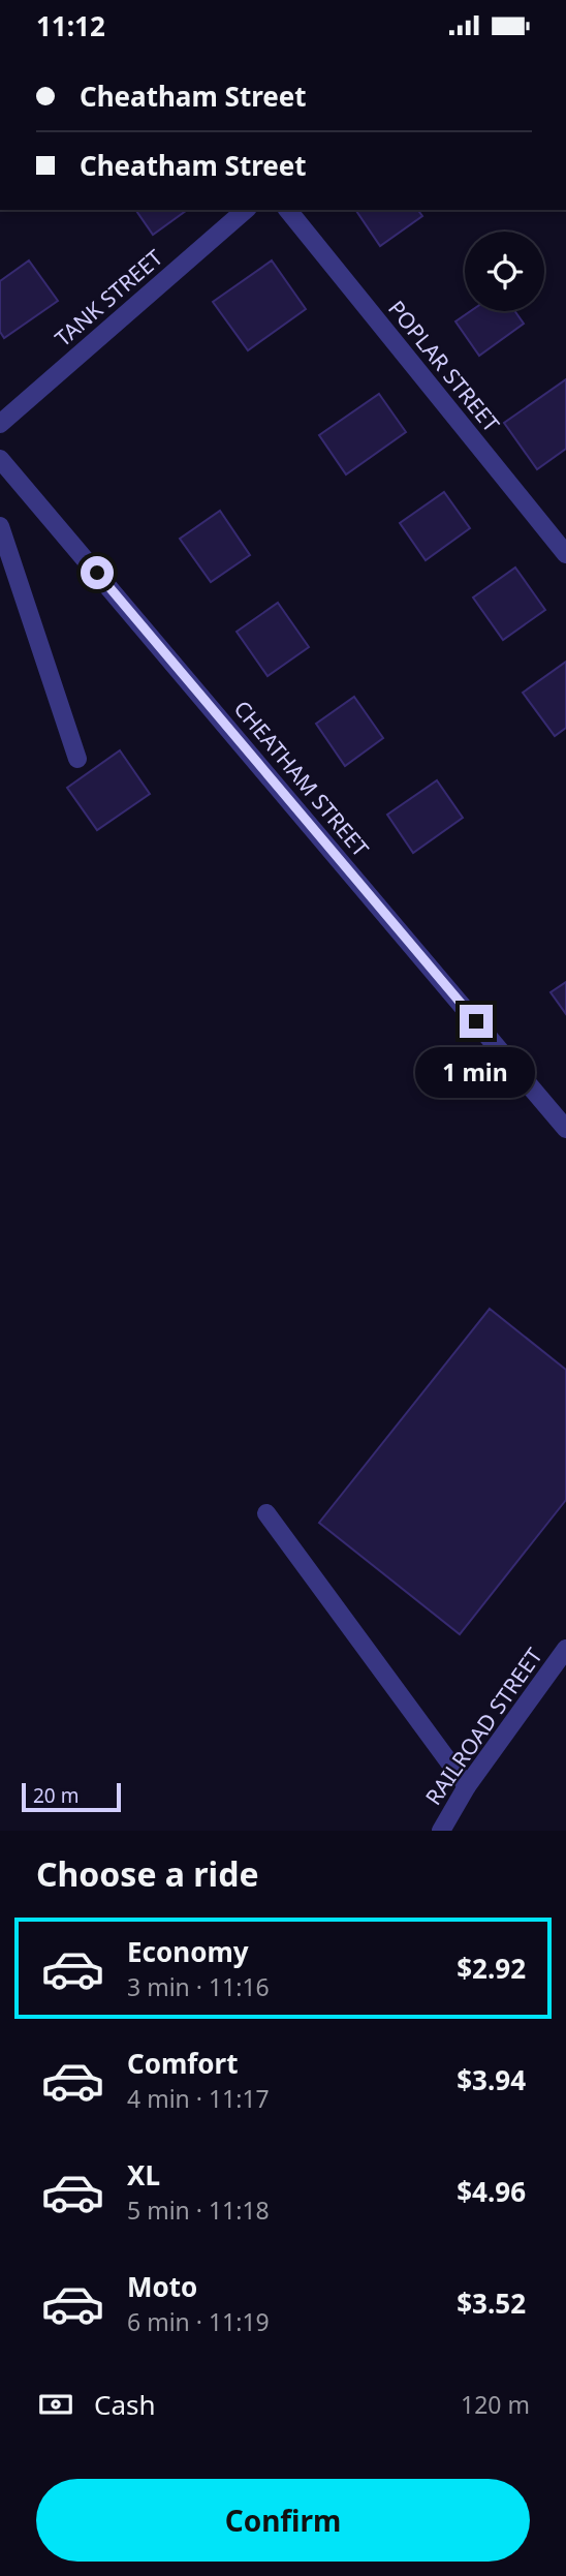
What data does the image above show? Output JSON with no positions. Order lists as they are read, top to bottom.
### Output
{
  "streets": {
    "street": [
      "TANK STREET",
      "POPLAR STREET",
      "CHEATHAM STREET",
      "RAILROAD STREET"
    ]
  },
  "scale_bar": "20 m",
  "page": {
    "status": "11:12",
    "banner": ["Cheatham Street", "Cheatham Street"],
    "bubble": "1 min",
    "scale": "20 m",
    "heading": "Choose a ride",
    "list": [
      {
        "name": "Economy",
        "note": "3 min · 11:16",
        "value": "$2.92"
      },
      {
        "name": "Comfort",
        "note": "4 min · 11:17",
        "value": "$3.94"
      },
      {
        "name": "XL",
        "note": "5 min · 11:18",
        "value": "$4.96"
      },
      {
        "name": "Moto",
        "note": "6 min · 11:19",
        "value": "$3.52"
      }
    ],
    "pay": ["Cash", "120 m"],
    "buttons": "Confirm"
  }
}
